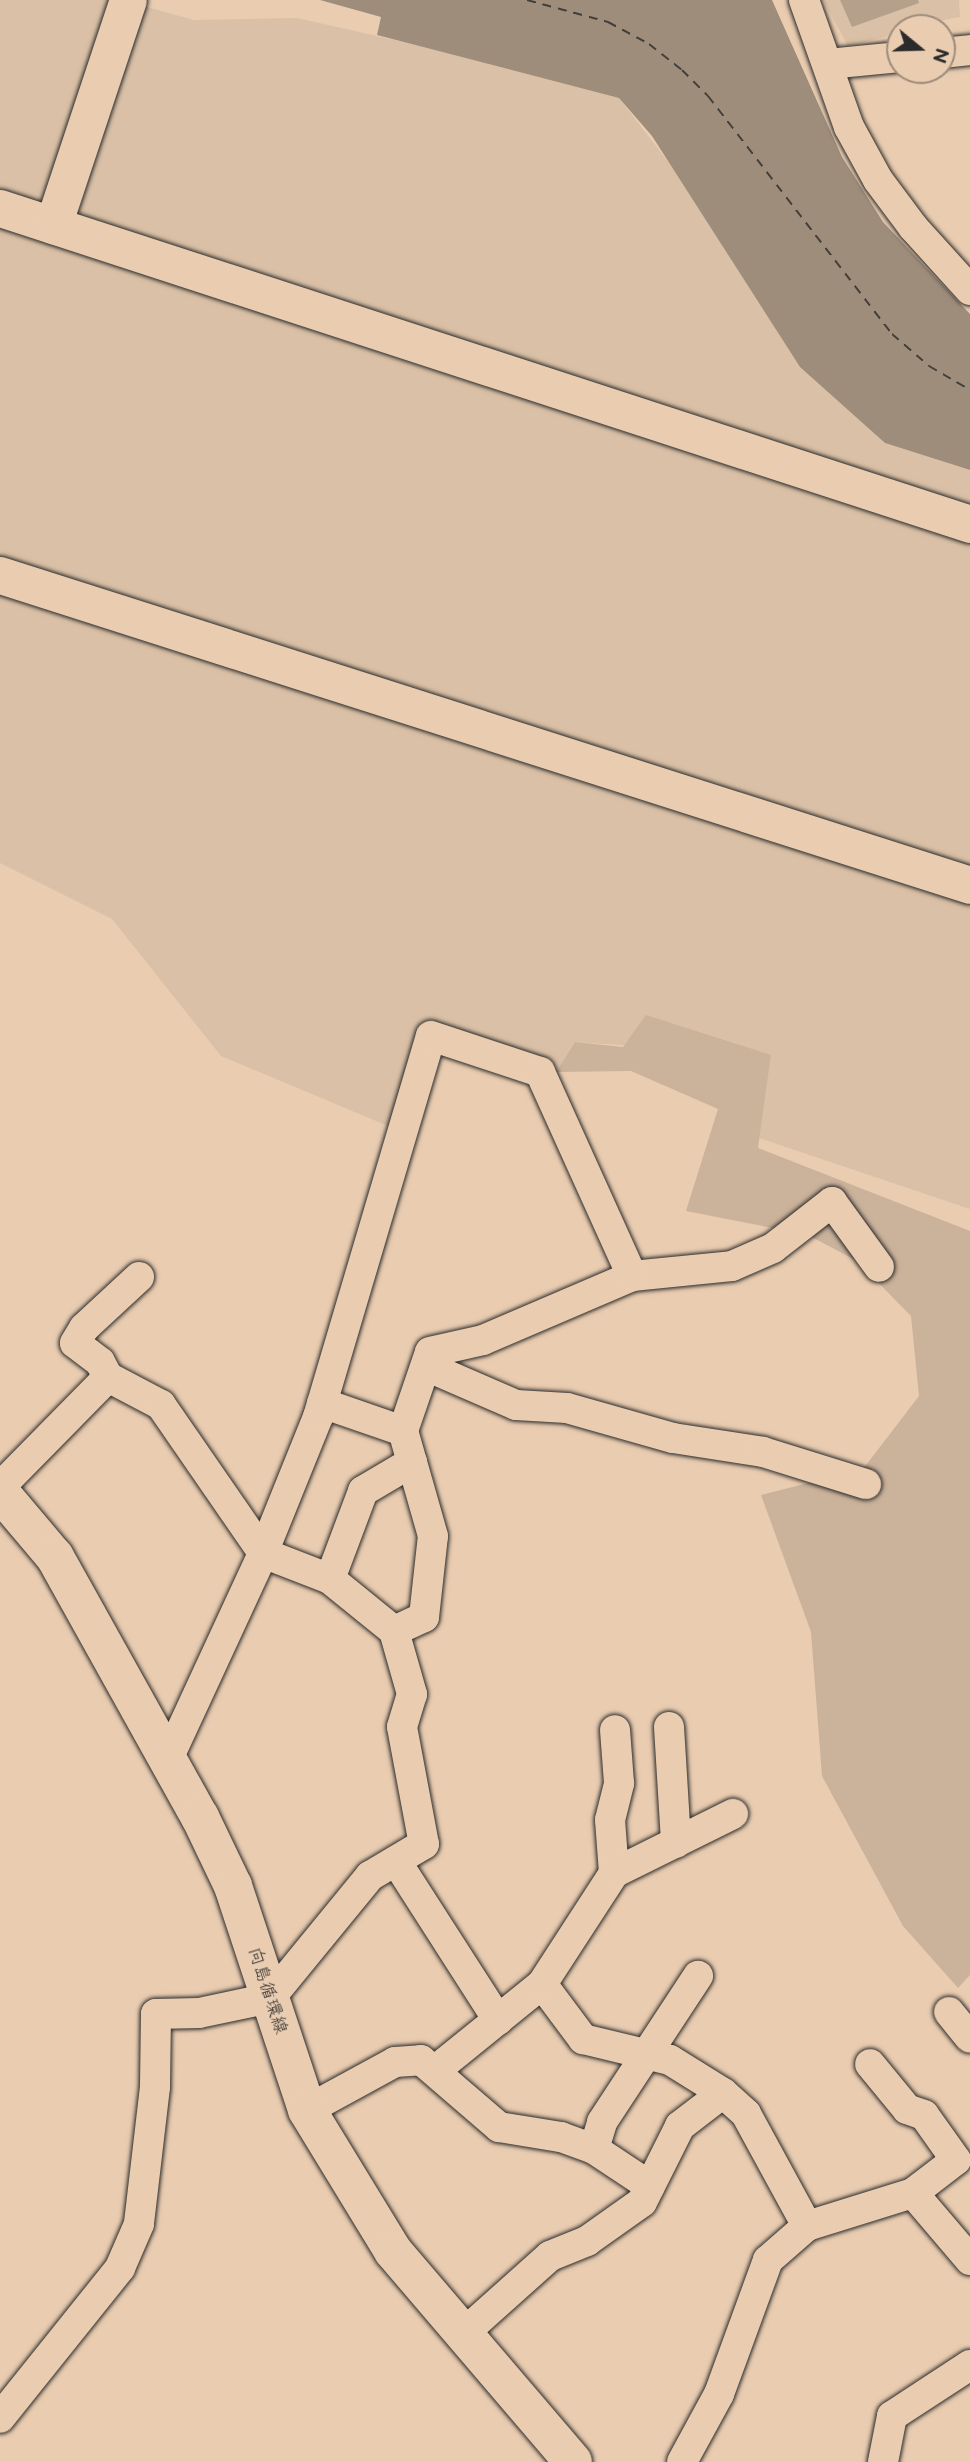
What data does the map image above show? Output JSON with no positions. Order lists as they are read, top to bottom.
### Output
{
  "streets": {
    "main road": ["向島循環線"]
  },
  "north": "right"
}
